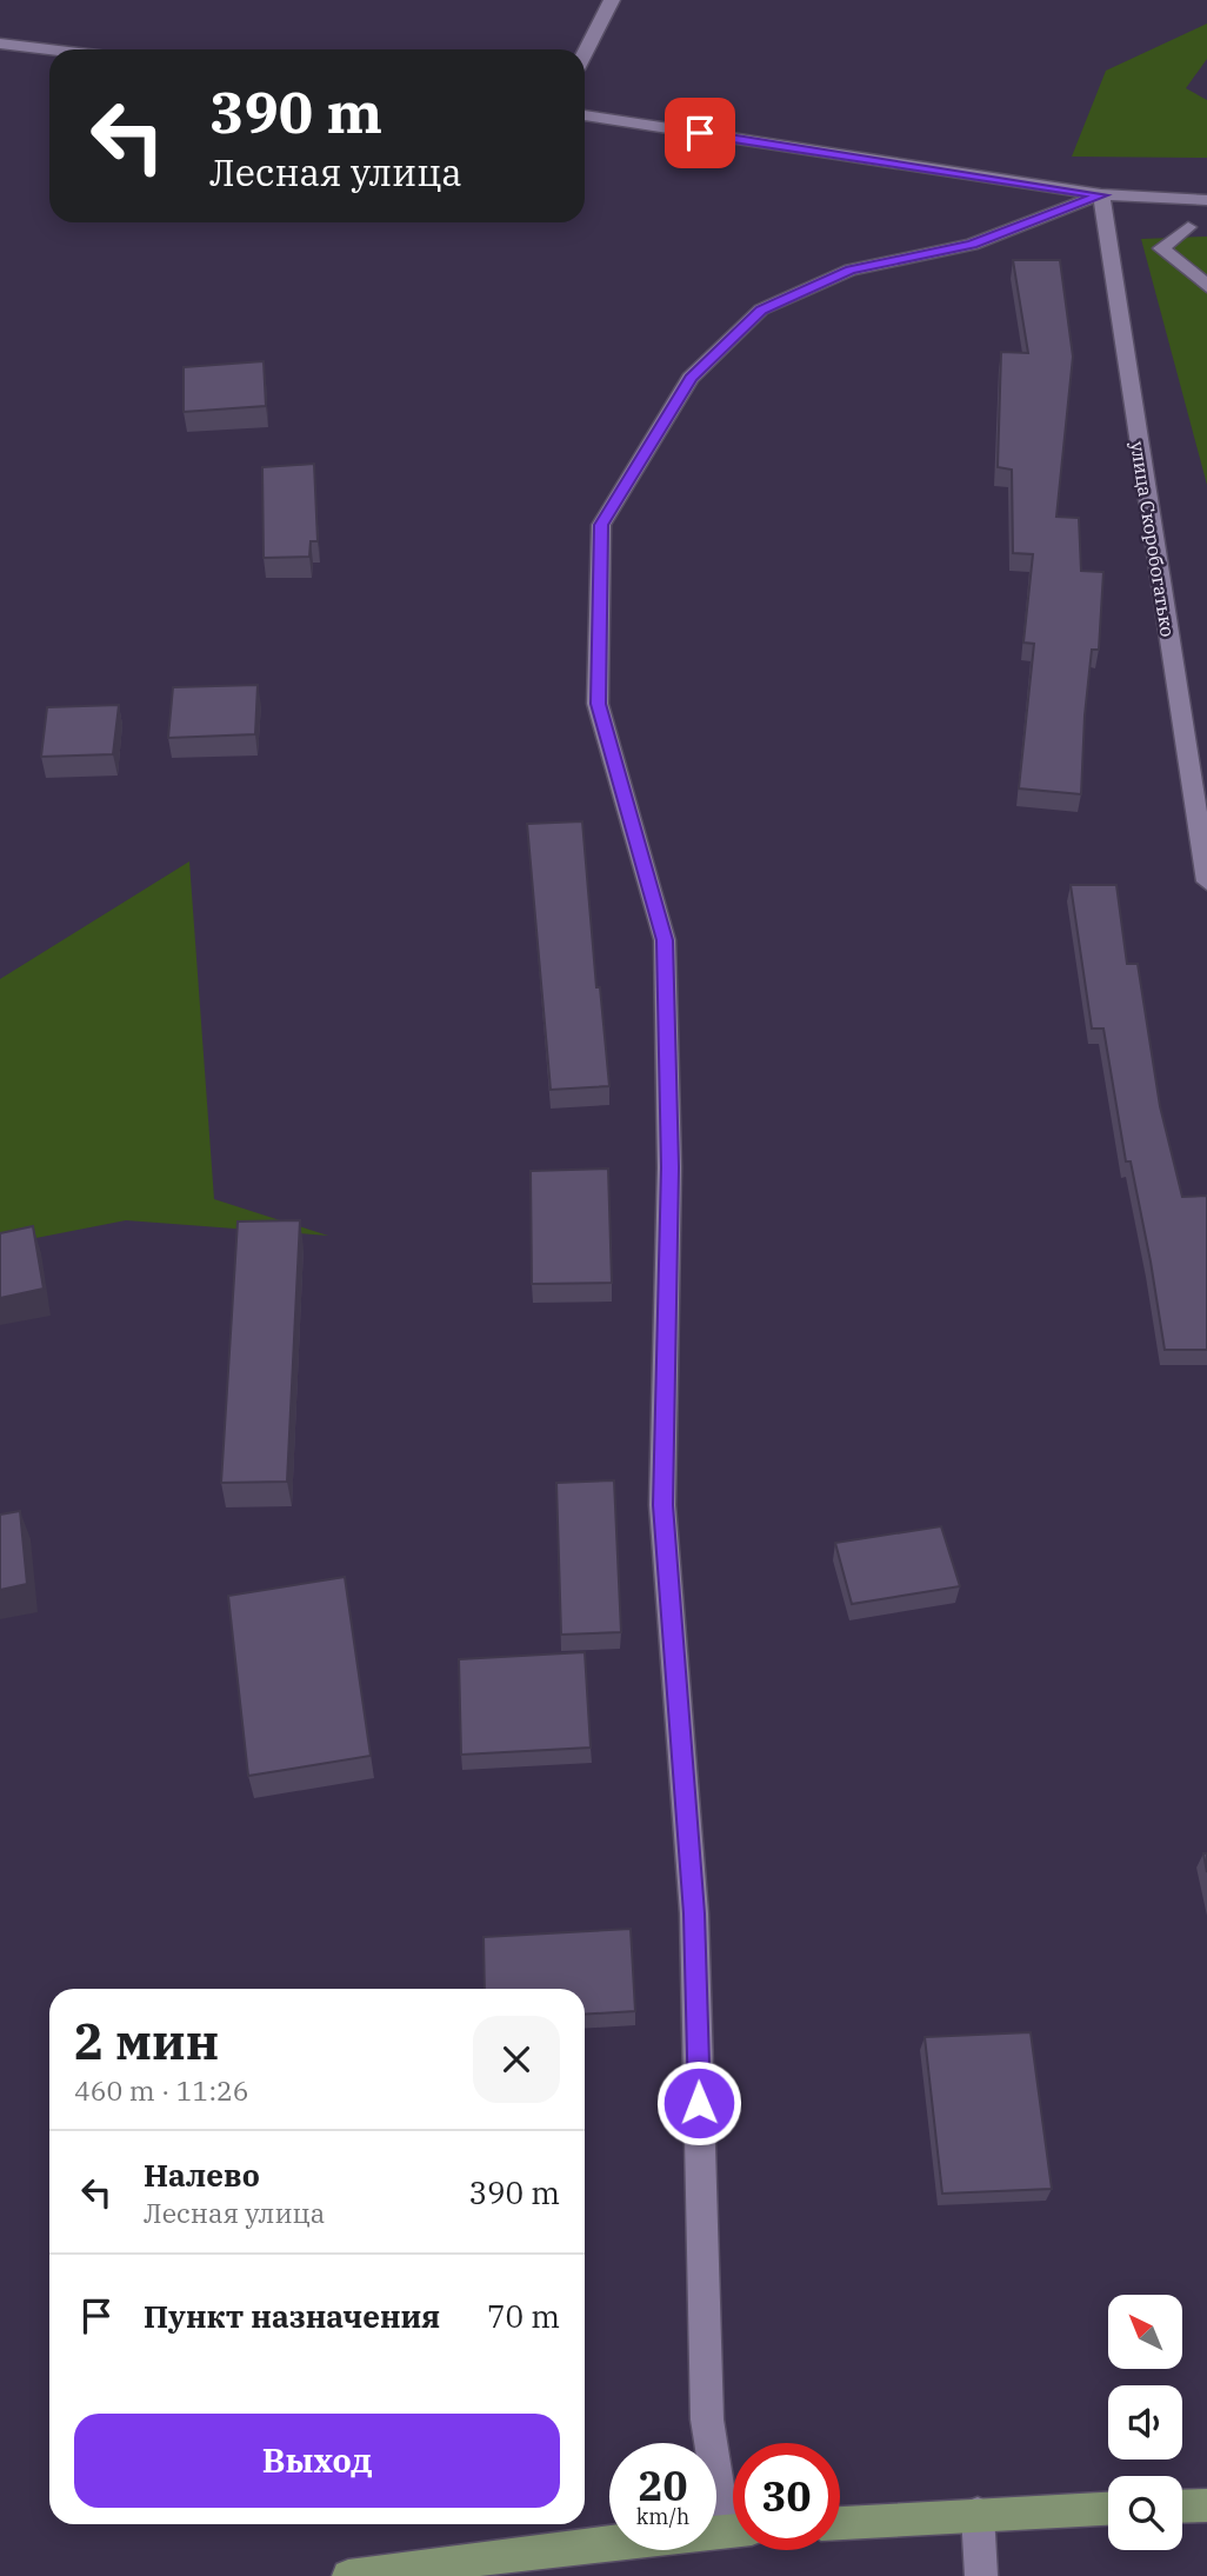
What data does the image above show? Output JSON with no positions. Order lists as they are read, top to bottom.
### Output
{
  "streets": {
    "street": ["улица Скоробогатько"]
  },
  "north": "top left",
  "page": {
    "turn": ["390 m", "Лесная улица"],
    "heading": ["2 мин", "460 m · 11:26"],
    "list": [
      {
        "name": "Налево",
        "note": "Лесная улица",
        "value": "390 m"
      },
      {
        "name": "Пункт назначения",
        "value": "70 m"
      }
    ],
    "buttons": "Выход",
    "speed": "20 km/h",
    "limit": "30"
  }
}
